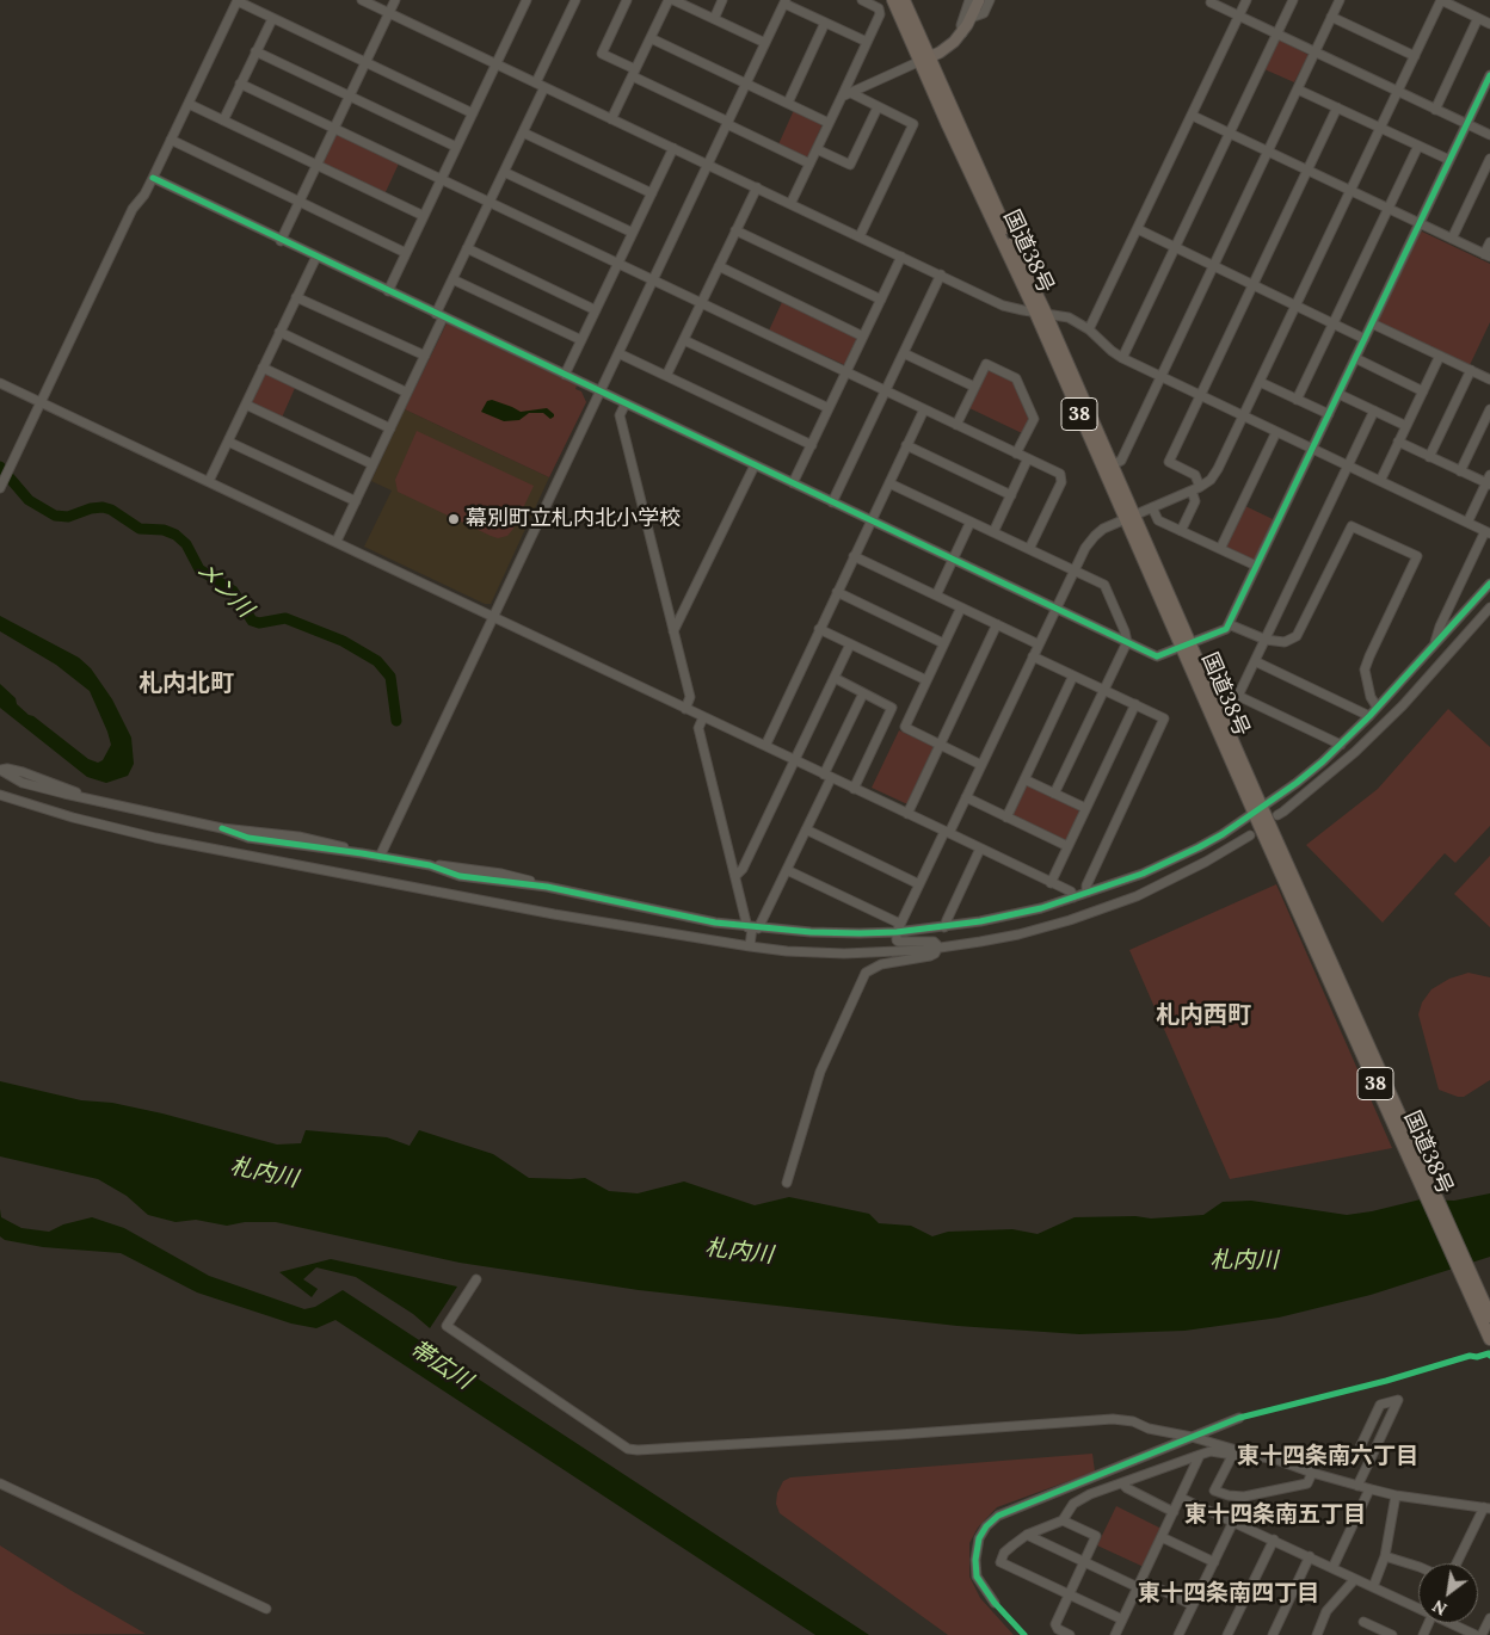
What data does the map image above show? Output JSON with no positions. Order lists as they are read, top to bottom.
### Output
{
  "streets": {
    "highway": ["国道38号", "38"]
  },
  "districts": [
    "札内北町",
    "札内西町",
    "東十四条南六丁目",
    "東十四条南五丁目",
    "東十四条南四丁目"
  ],
  "water": ["メン川", "札内川", "帯広川"],
  "places": ["幕別町立札内北小学校"],
  "north": "bottom left"
}
